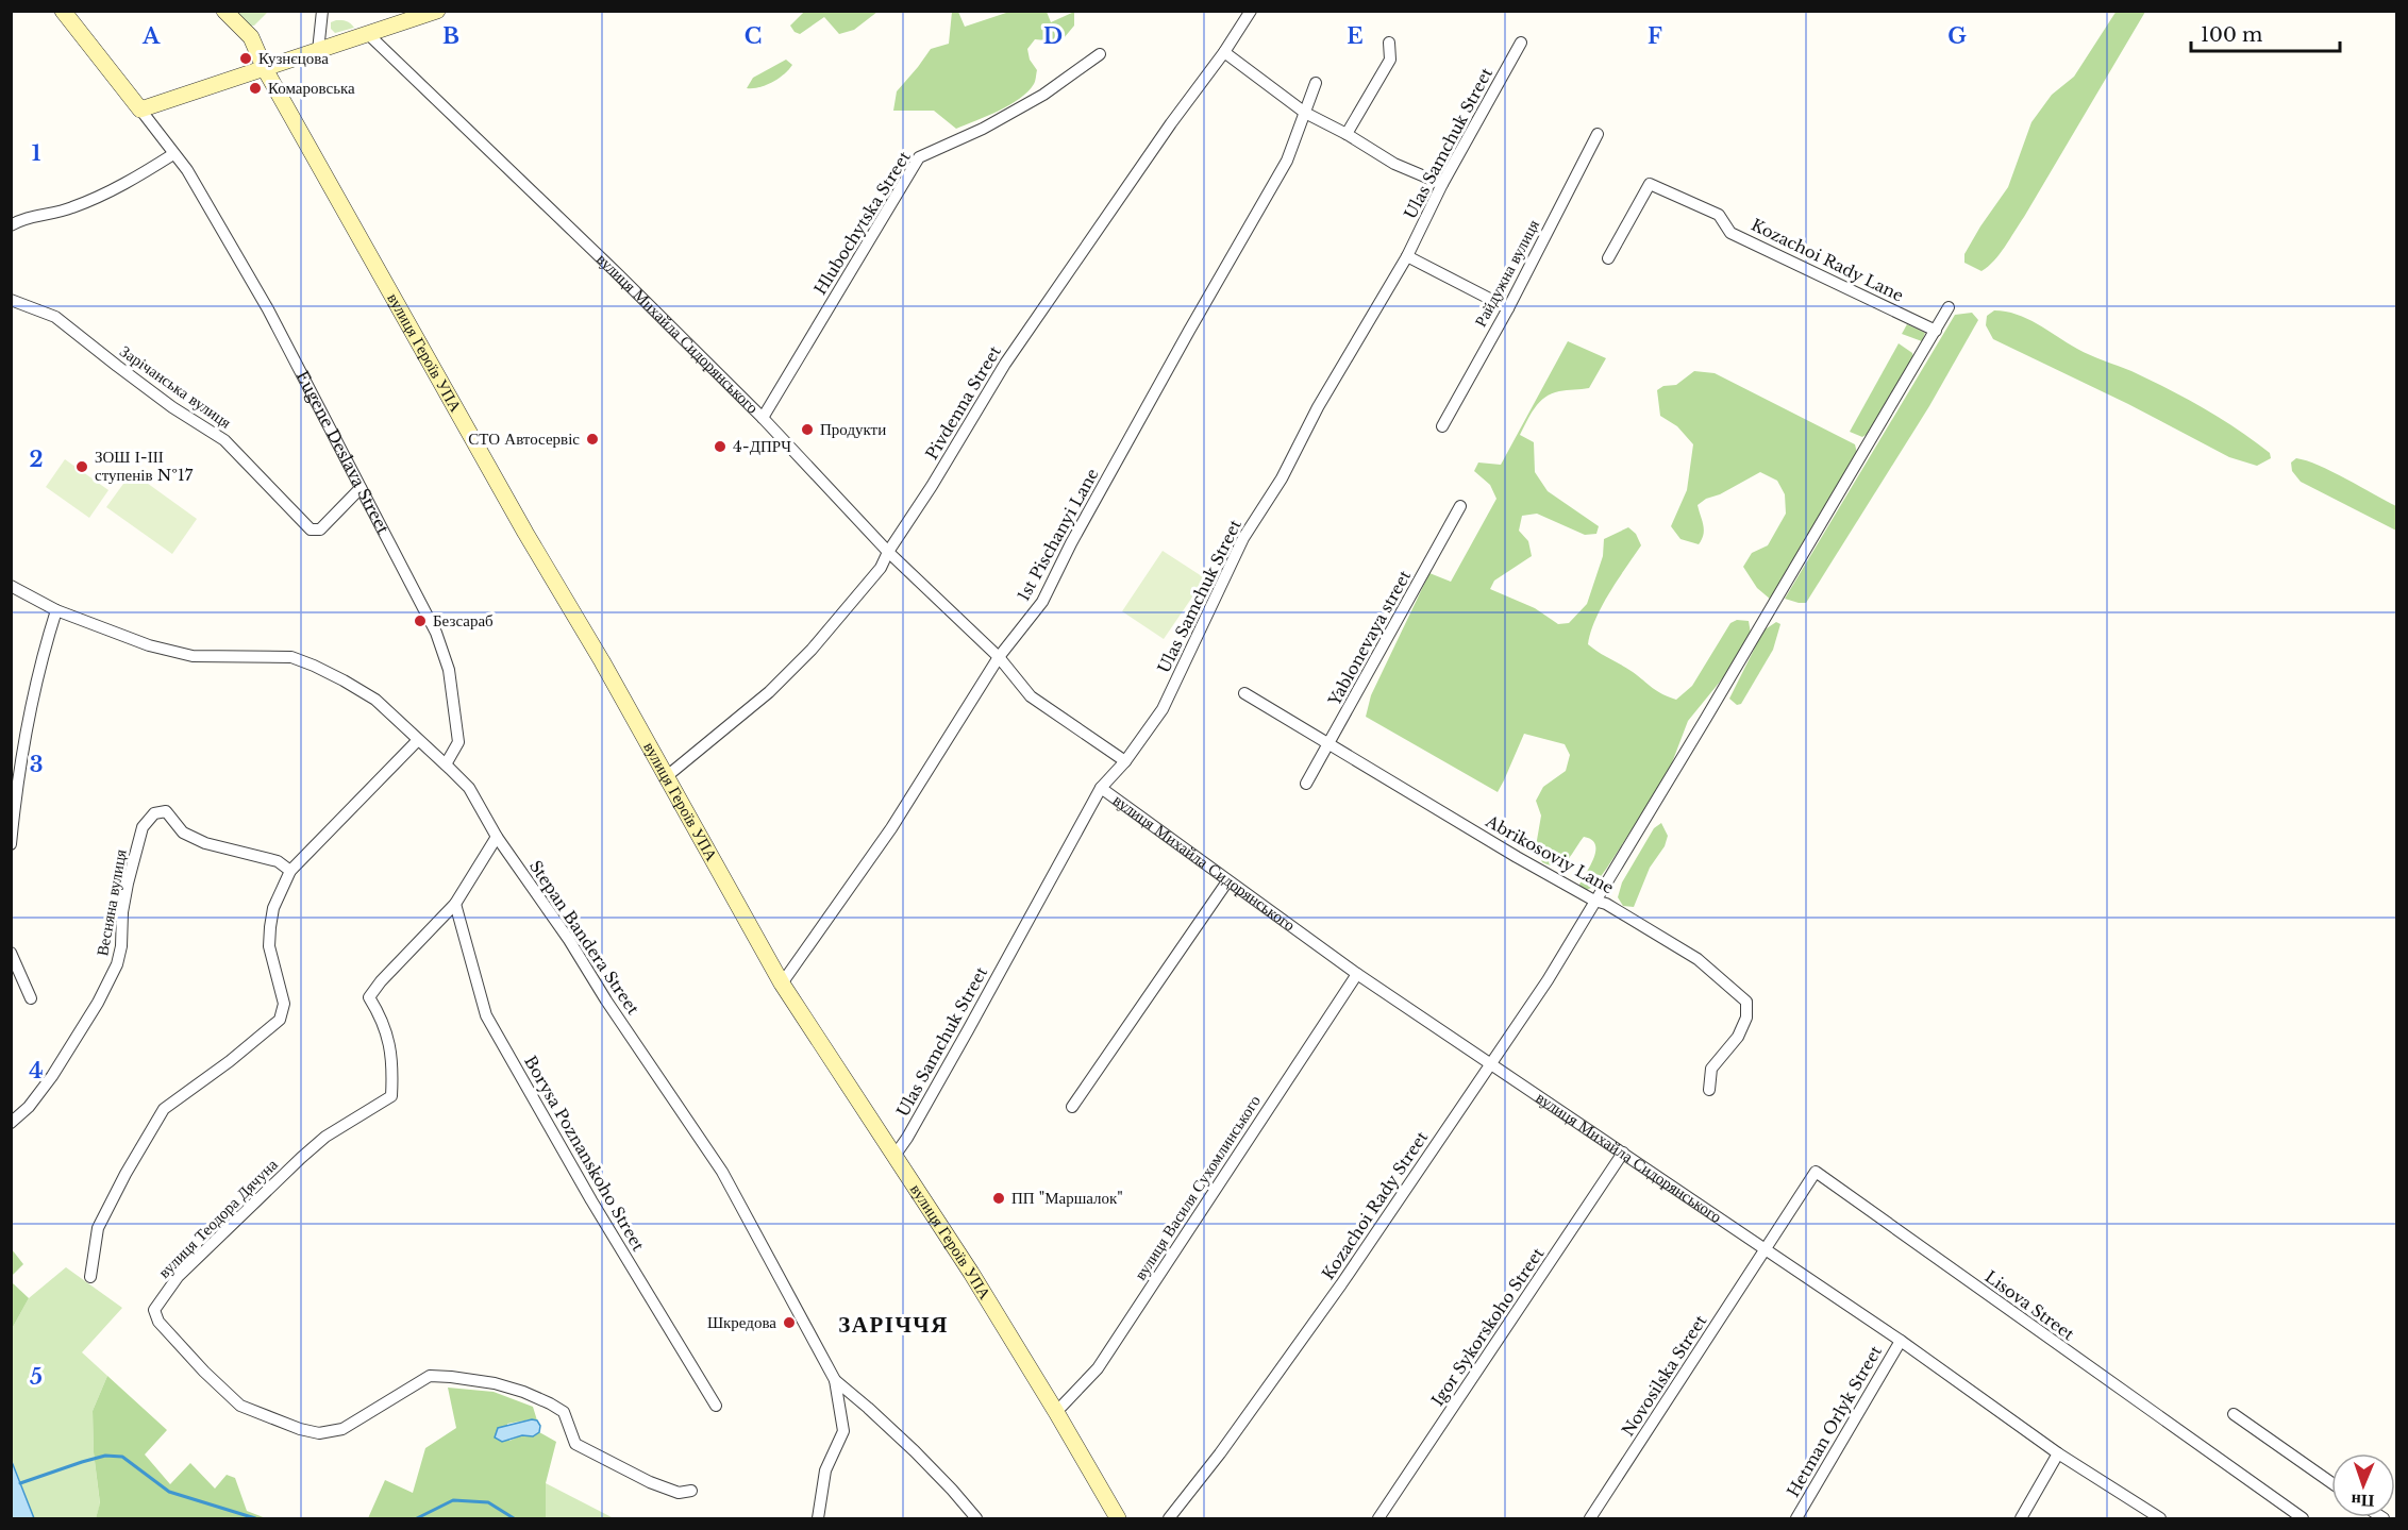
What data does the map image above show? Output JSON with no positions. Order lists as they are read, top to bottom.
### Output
{
  "streets": {
    "street": [
      "Ulas Samchuk Street",
      "Hlubochytska Street",
      "Kozachoi Rady Lane",
      "Райдужна вулиця",
      "вулиця Михайла Сидорянського",
      "вулиця Героїв УПА",
      "Зарічанська вулиця",
      "Pivdenna Street",
      "Eugene Deslava Street",
      "1st Pischanyi Lane",
      "Yablonevaya street",
      "Abrikosoviy Lane",
      "Весняна вулиця",
      "Stepan Bandera Street",
      "Borysa Poznanskoho Street",
      "вулиця Василя Сухомлинського",
      "Kozachoi Rady Street",
      "вулиця Теодора Дячуна",
      "Lisova Street",
      "Igor Sykorskoho Street",
      "Novosilska Street",
      "Hetman Orlyk Street"
    ]
  },
  "crossings": [
    ["Ulas Samchuk Street", "вулиця Михайла Сидорянського"],
    ["Ulas Samchuk Street", "вулиця Героїв УПА"],
    ["Hlubochytska Street", "вулиця Михайла Сидорянського"],
    ["Kozachoi Rady Lane", "Kozachoi Rady Street"],
    ["вулиця Михайла Сидорянського", "Pivdenna Street"],
    ["вулиця Михайла Сидорянського", "1st Pischanyi Lane"],
    ["вулиця Михайла Сидорянського", "вулиця Василя Сухомлинського"],
    ["вулиця Михайла Сидорянського", "Kozachoi Rady Street"],
    ["вулиця Михайла Сидорянського", "Lisova Street"],
    ["вулиця Михайла Сидорянського", "Igor Sykorskoho Street"],
    ["вулиця Михайла Сидорянського", "Novosilska Street"],
    ["вулиця Михайла Сидорянського", "Hetman Orlyk Street"],
    ["вулиця Героїв УПА", "Pivdenna Street"],
    ["вулиця Героїв УПА", "1st Pischanyi Lane"],
    ["вулиця Героїв УПА", "вулиця Василя Сухомлинського"],
    ["Зарічанська вулиця", "Eugene Deslava Street"],
    ["Eugene Deslava Street", "Stepan Bandera Street"],
    ["Yablonevaya street", "Abrikosoviy Lane"],
    ["Abrikosoviy Lane", "Kozachoi Rady Street"],
    ["Stepan Bandera Street", "вулиця Теодора Дячуна"],
    ["Borysa Poznanskoho Street", "вулиця Теодора Дячуна"],
    ["Lisova Street", "Novosilska Street"]
  ],
  "districts": ["ЗАРІЧЧЯ"],
  "places": [
    "Кузнєцова",
    "Комаровська",
    "Продукти",
    "СТО Автосервіс",
    "4-ДПРЧ",
    "ЗОШ І-ІІІ ступенів №17",
    "Безсараб",
    "ПП \"Маршалок\"",
    "Шкредова"
  ],
  "scale_bar": "100 m",
  "north": "bottom",
  "grid": {
    "columns": [
      "A",
      "B",
      "C",
      "D",
      "E",
      "F",
      "G"
    ],
    "rows": [
      "1",
      "2",
      "3",
      "4",
      "5"
    ]
  }
}
